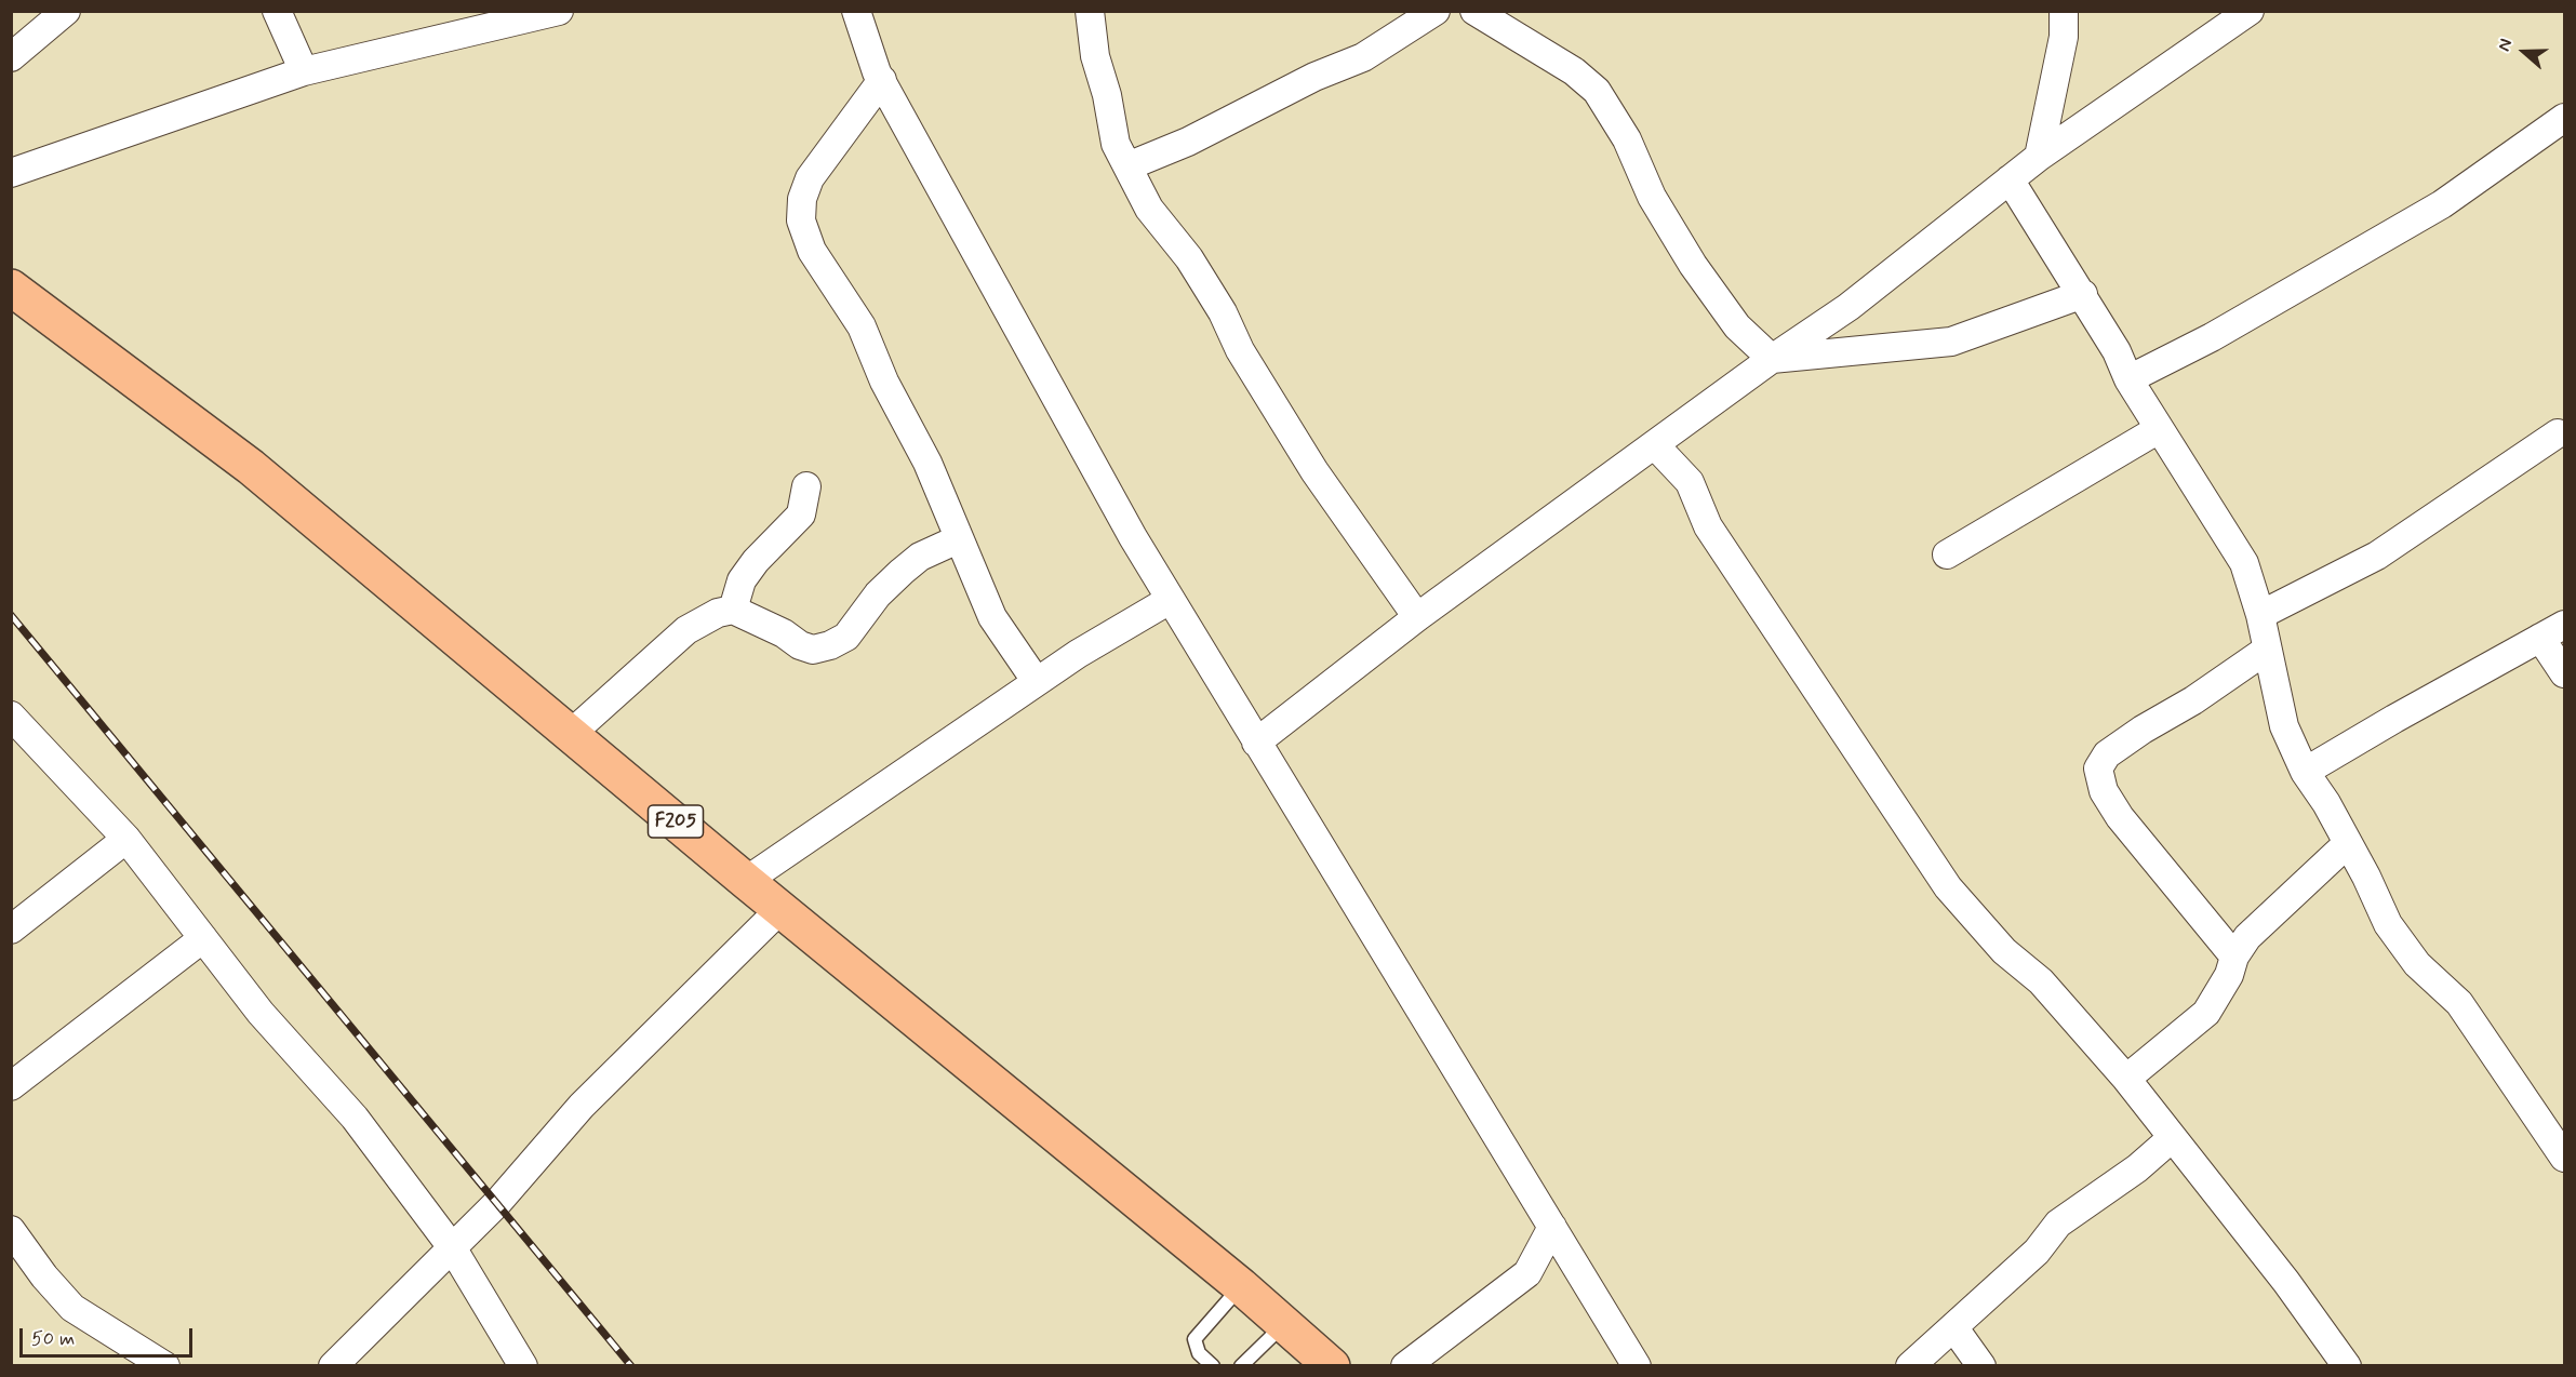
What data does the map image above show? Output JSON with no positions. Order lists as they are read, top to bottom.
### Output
{
  "streets": {
    "main road": ["F205"]
  },
  "scale_bar": "50 m",
  "north": "left"
}
